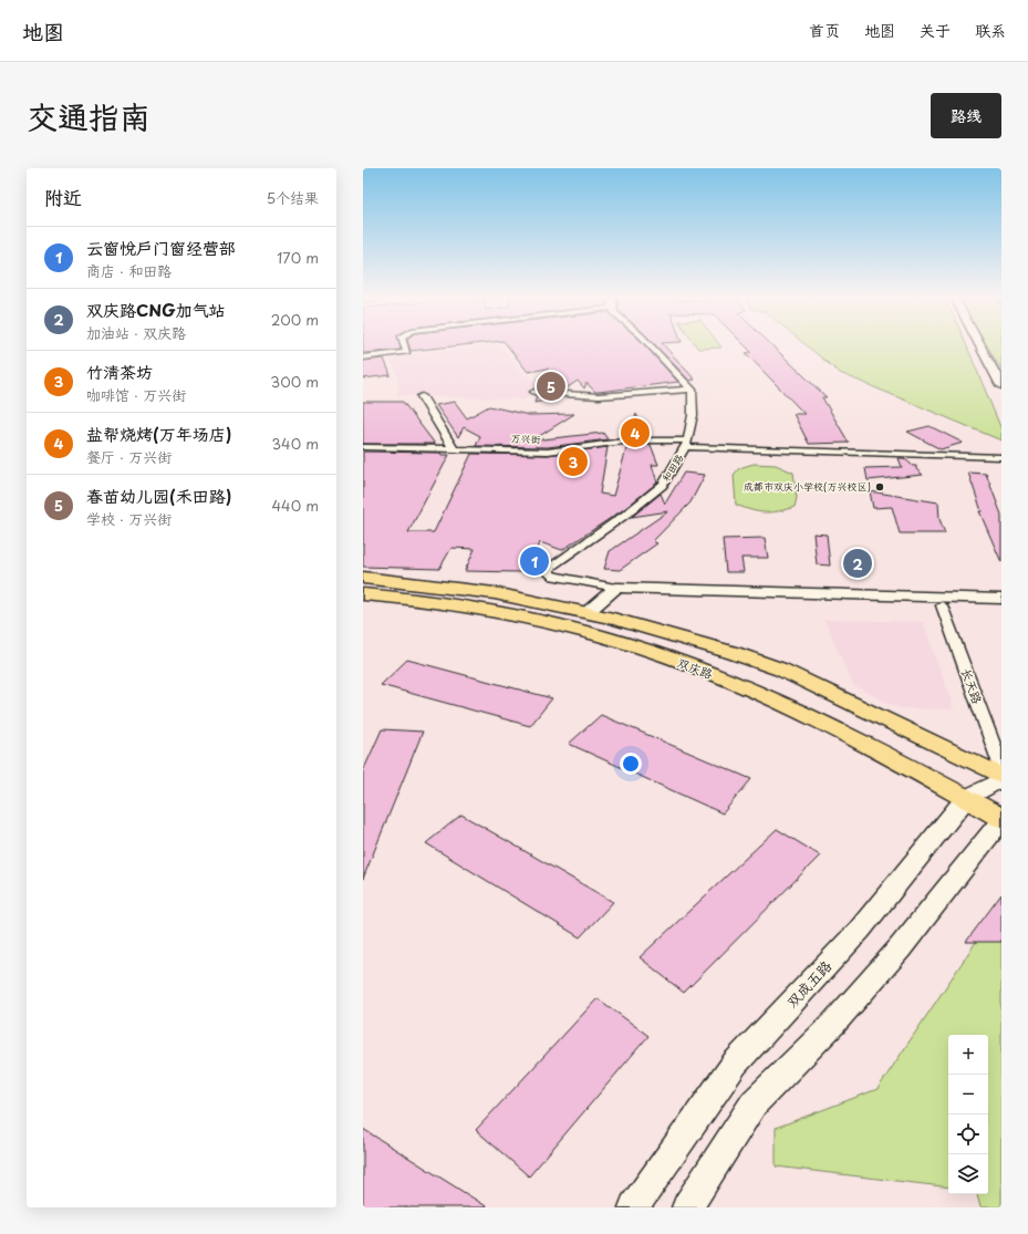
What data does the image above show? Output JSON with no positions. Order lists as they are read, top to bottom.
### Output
{
  "streets": {
    "main road": ["双庆路"],
    "street": [
      "万兴街",
      "和田路",
      "长天路",
      "双成五路"
    ]
  },
  "crossings": [
    ["万兴街", "和田路"],
    ["双庆路", "双成五路"]
  ],
  "places": ["成都市双庆小学校(万兴校区)"],
  "page": {
    "header": "地图",
    "nav": [
      "首页",
      "地图",
      "关于",
      "联系"
    ],
    "title": "交通指南",
    "buttons": "路线",
    "heading": ["附近", "5个结果"],
    "list": [
      {
        "mark": "1",
        "name": "云窗悦户门窗经营部",
        "note": "商店 · 和田路",
        "value": "170 m"
      },
      {
        "mark": "2",
        "name": "双庆路CNG加气站",
        "note": "加油站 · 双庆路",
        "value": "200 m"
      },
      {
        "mark": "3",
        "name": "竹清茶坊",
        "note": "咖啡馆 · 万兴街",
        "value": "300 m"
      },
      {
        "mark": "4",
        "name": "盐帮烧烤(万年场店)",
        "note": "餐厅 · 万兴街",
        "value": "340 m"
      },
      {
        "mark": "5",
        "name": "春苗幼儿园(禾田路)",
        "note": "学校 · 万兴街",
        "value": "440 m"
      }
    ],
    "pins": [
      "5",
      "4",
      "3",
      "1",
      "2"
    ],
    "map_buttons": ["+", "−"]
  }
}
